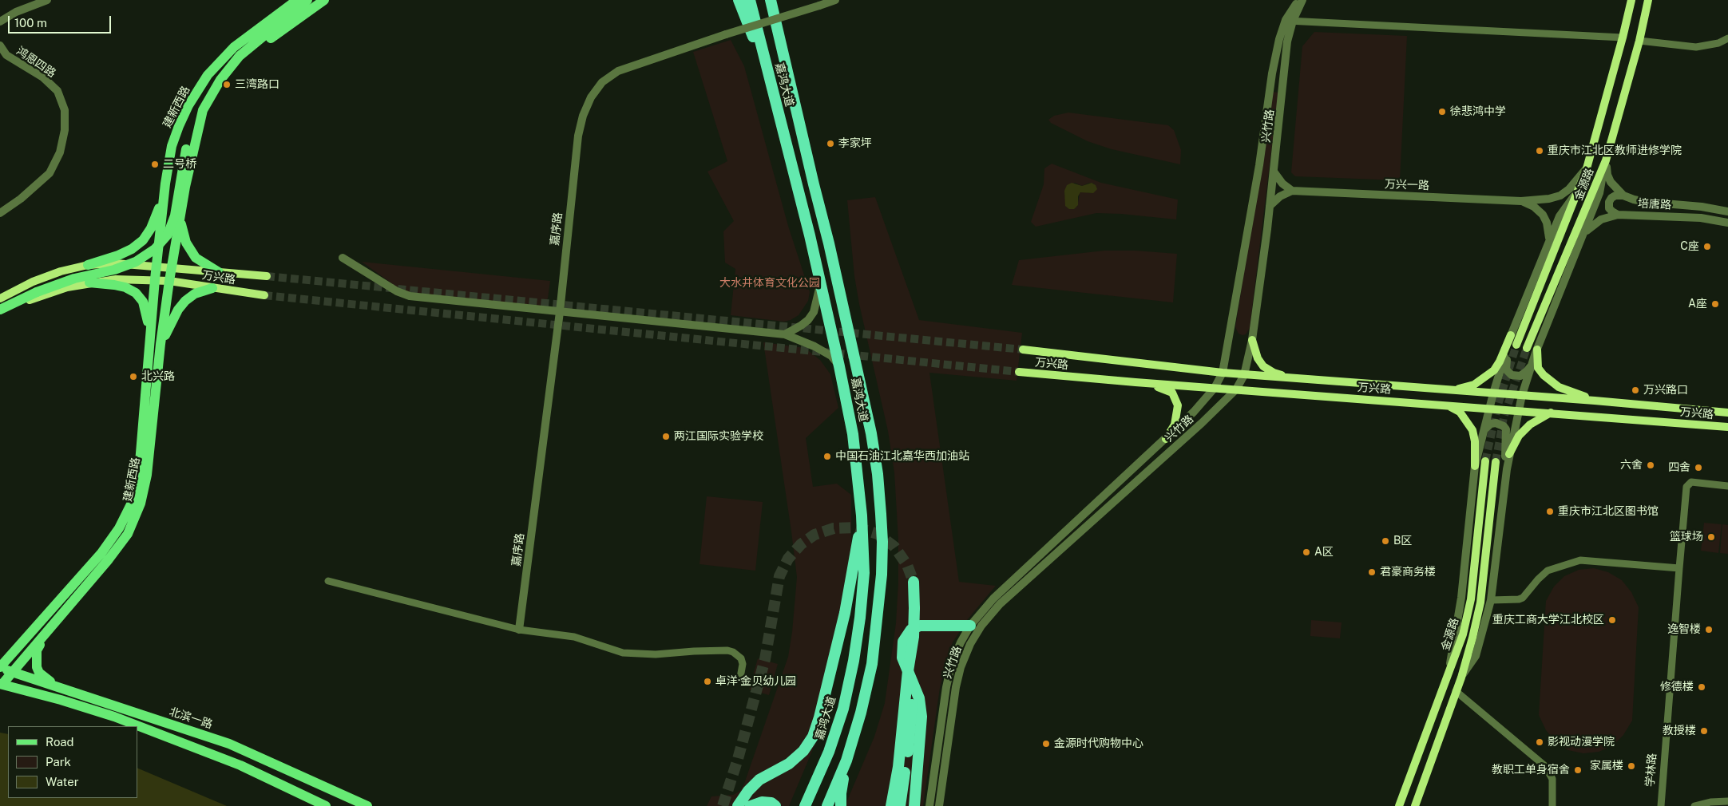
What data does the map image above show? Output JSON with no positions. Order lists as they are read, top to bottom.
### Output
{
  "streets": {
    "highway": ["嘉鸿大道"],
    "main road": [
      "建新西路",
      "金源路",
      "万兴路",
      "北滨一路"
    ],
    "street": [
      "鸿恩四路",
      "兴竹路",
      "万兴一路",
      "培唐路",
      "嘉序路",
      "学林路"
    ]
  },
  "crossings": [
    ["建新西路", "万兴路"],
    ["建新西路", "北滨一路"],
    ["兴竹路", "万兴路"],
    ["金源路", "万兴一路"],
    ["金源路", "培唐路"]
  ],
  "parks": ["大水井体育文化公园"],
  "places": [
    "三湾路口",
    "徐悲鸿中学",
    "李家坪",
    "重庆市江北区教师进修学院",
    "二号桥",
    "C座",
    "A座",
    "北兴路",
    "万兴路口",
    "两江国际实验学校",
    "中国石油江北嘉华西加油站",
    "六舍",
    "四舍",
    "重庆市江北区图书馆",
    "篮球场",
    "B区",
    "A区",
    "君豪商务楼",
    "重庆工商大学江北校区",
    "逸智楼",
    "卓洋·金贝幼儿园",
    "修德楼",
    "教授楼",
    "影视动漫学院",
    "金源时代购物中心",
    "家属楼",
    "教职工单身宿舍"
  ],
  "legend": ["Road", "Park", "Water"],
  "scale_bar": "100 m"
}
